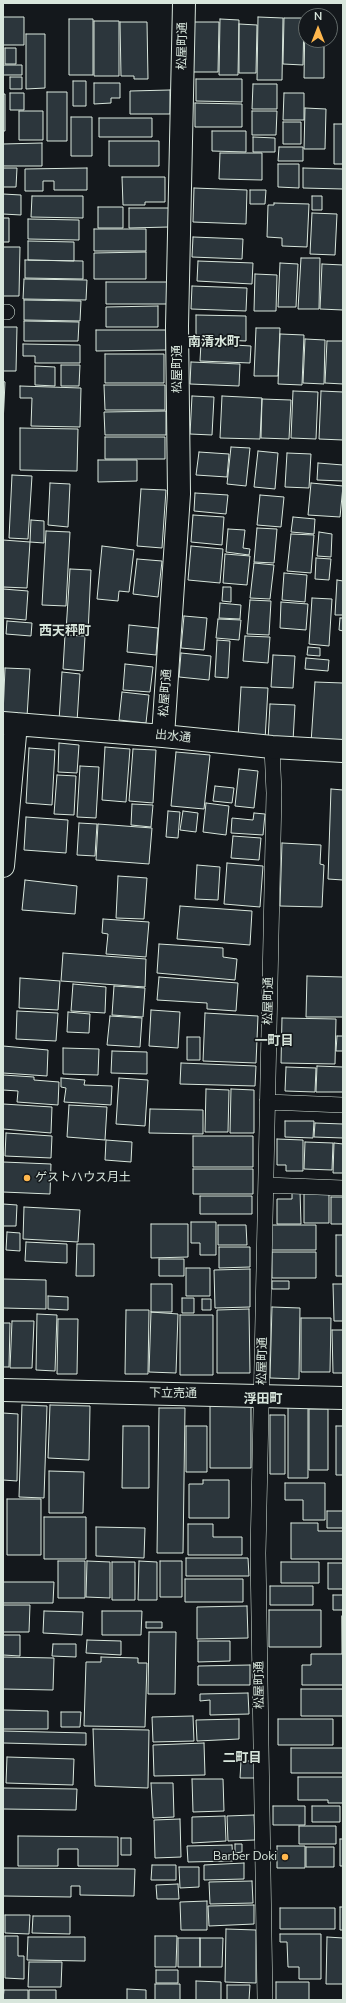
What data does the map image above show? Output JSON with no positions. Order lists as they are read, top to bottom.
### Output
{
  "streets": {
    "street": ["松屋町通", "出水通", "下立売通"]
  },
  "crossings": [
    ["松屋町通", "出水通"],
    ["松屋町通", "下立売通"]
  ],
  "districts": [
    "南清水町",
    "西天秤町",
    "一町目",
    "浮田町",
    "二町目"
  ],
  "places": ["ゲストハウス月土", "Barber Doki"],
  "north": "top"
}
